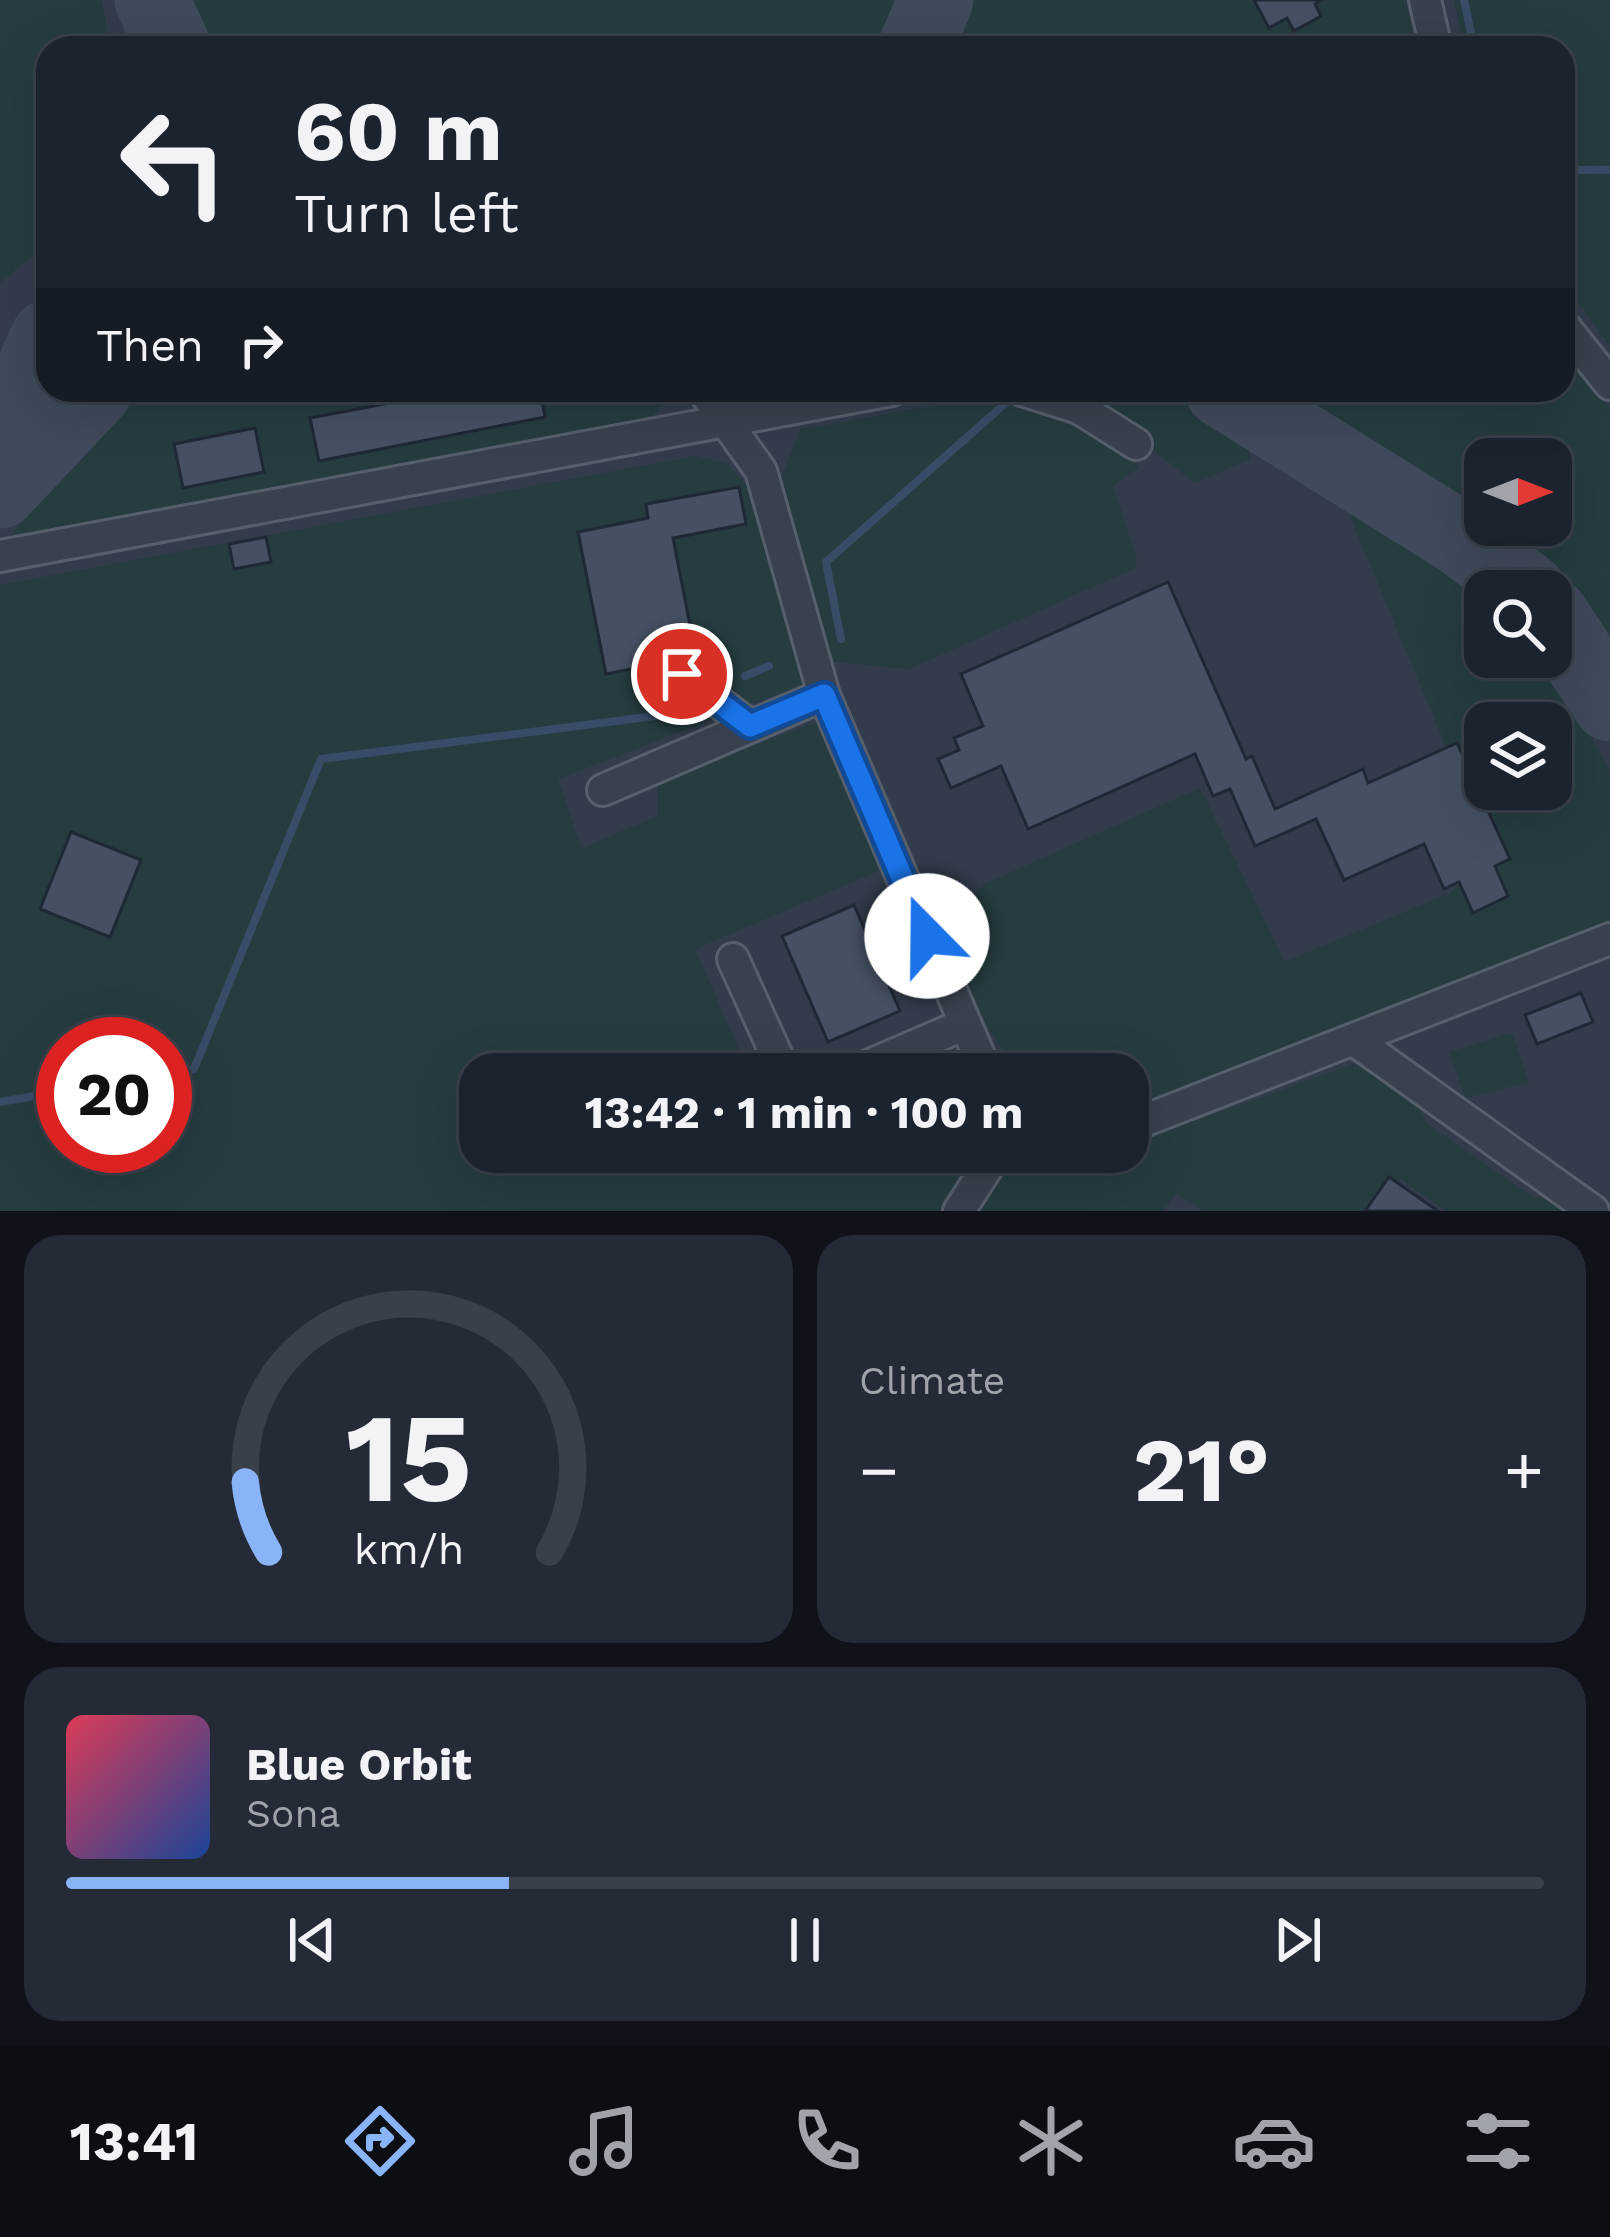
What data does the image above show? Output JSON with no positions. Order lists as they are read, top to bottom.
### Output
{
  "north": "right",
  "page": {
    "turn": ["60 m", "Turn left"],
    "then": "Then",
    "limit": "20",
    "trip": "13:42 · 1 min · 100 m",
    "tile": "Climate",
    "heat": ["−", "21°", "+"],
    "song": ["Blue Orbit", "Sona"],
    "tabs": "13:41",
    "gauge": ["15", "km/h"]
  }
}
